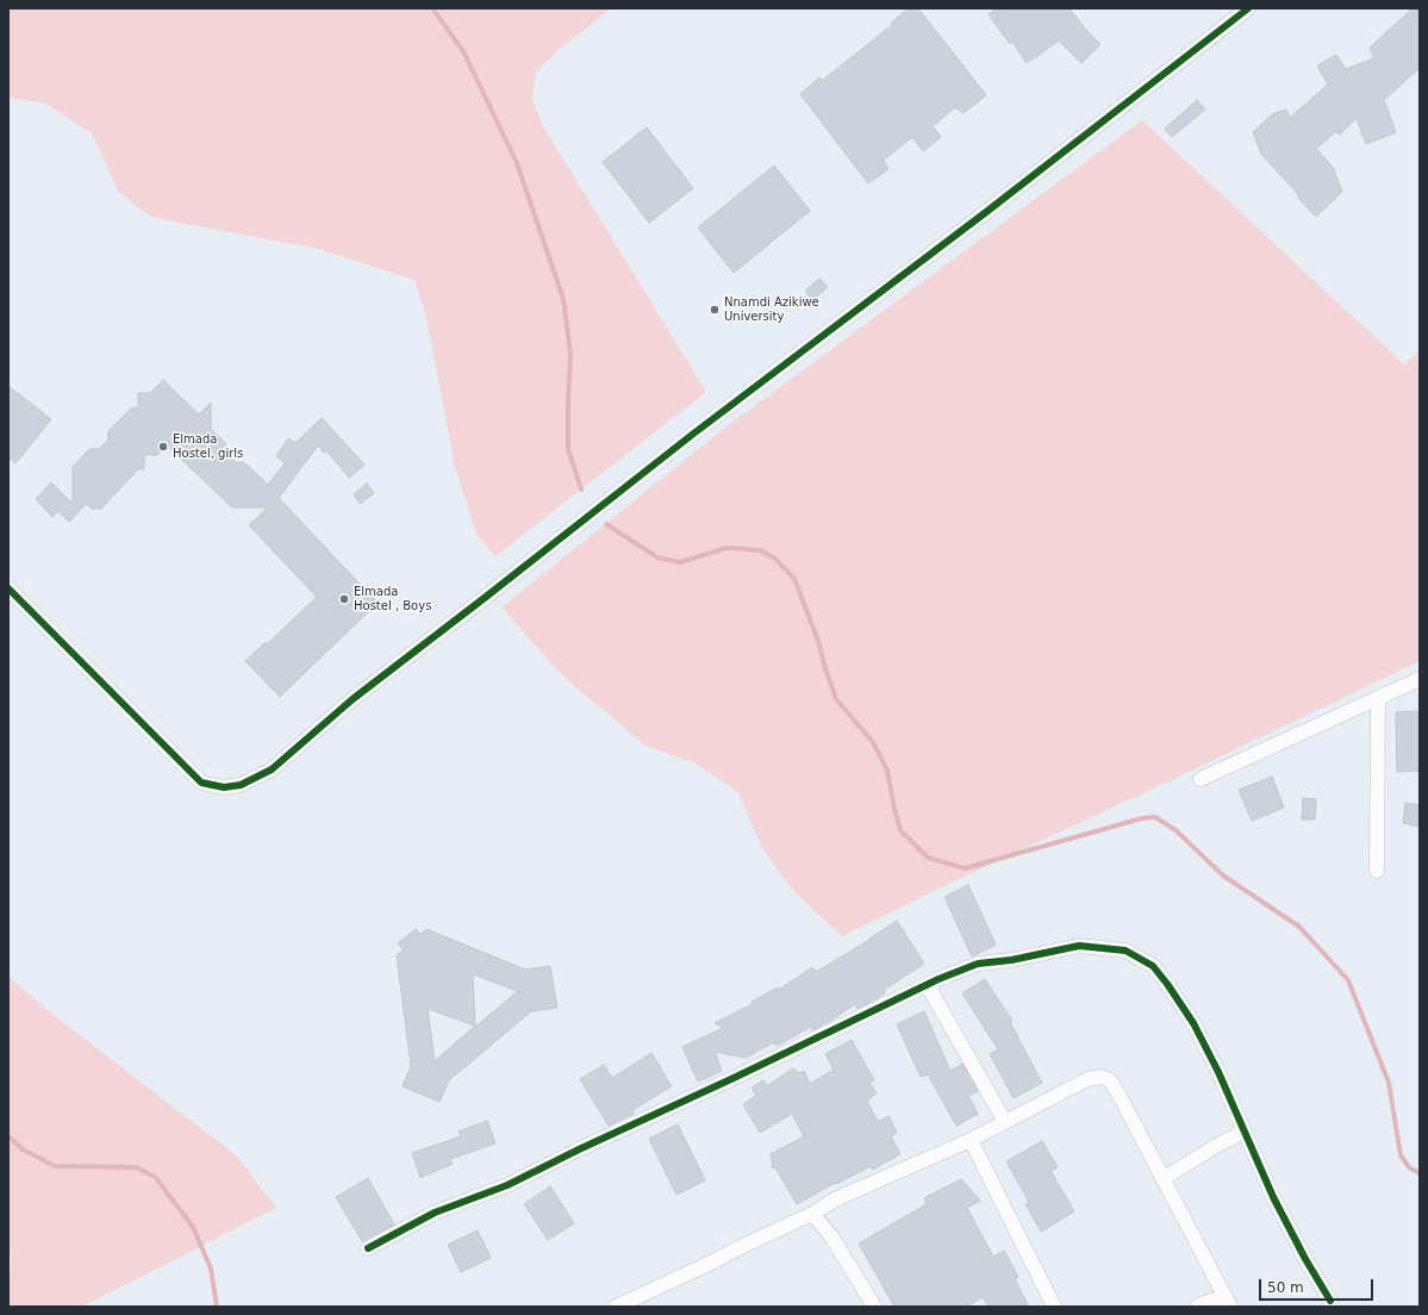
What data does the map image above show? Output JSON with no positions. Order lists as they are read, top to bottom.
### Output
{
  "places": ["Nnamdi Azikiwe University", "Elmada Hostel, girls", "Elmada Hostel , Boys"],
  "scale_bar": "50 m"
}
